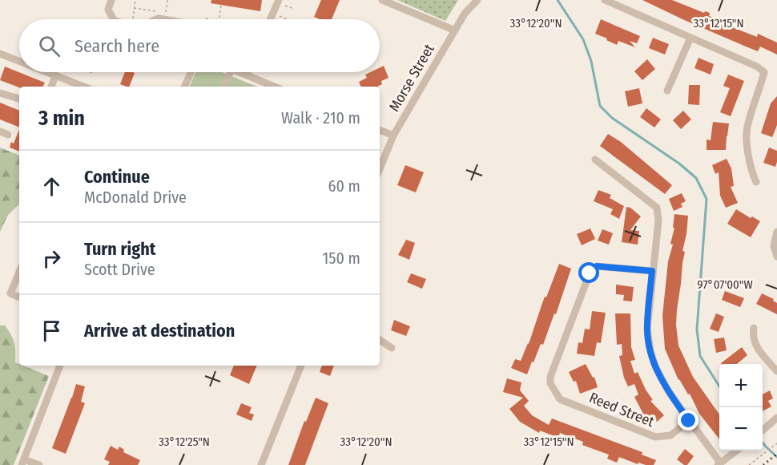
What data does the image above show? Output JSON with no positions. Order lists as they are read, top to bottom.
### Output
{
  "streets": {
    "street": ["Morse Street", "Reed Street"]
  },
  "page": {
    "search": "Search here",
    "heading": ["3 min", "Walk · 210 m"],
    "list": [
      ["Continue", "McDonald Drive", "60 m"],
      ["Turn right", "Scott Drive", "150 m"],
      "Arrive at destination"
    ],
    "map_buttons": ["+", "−"]
  },
  "coordinates": [
    "33°12'15\"N",
    "33°12'20\"N",
    "97°07'00\"W",
    "33°12'25\"N"
  ]
}
